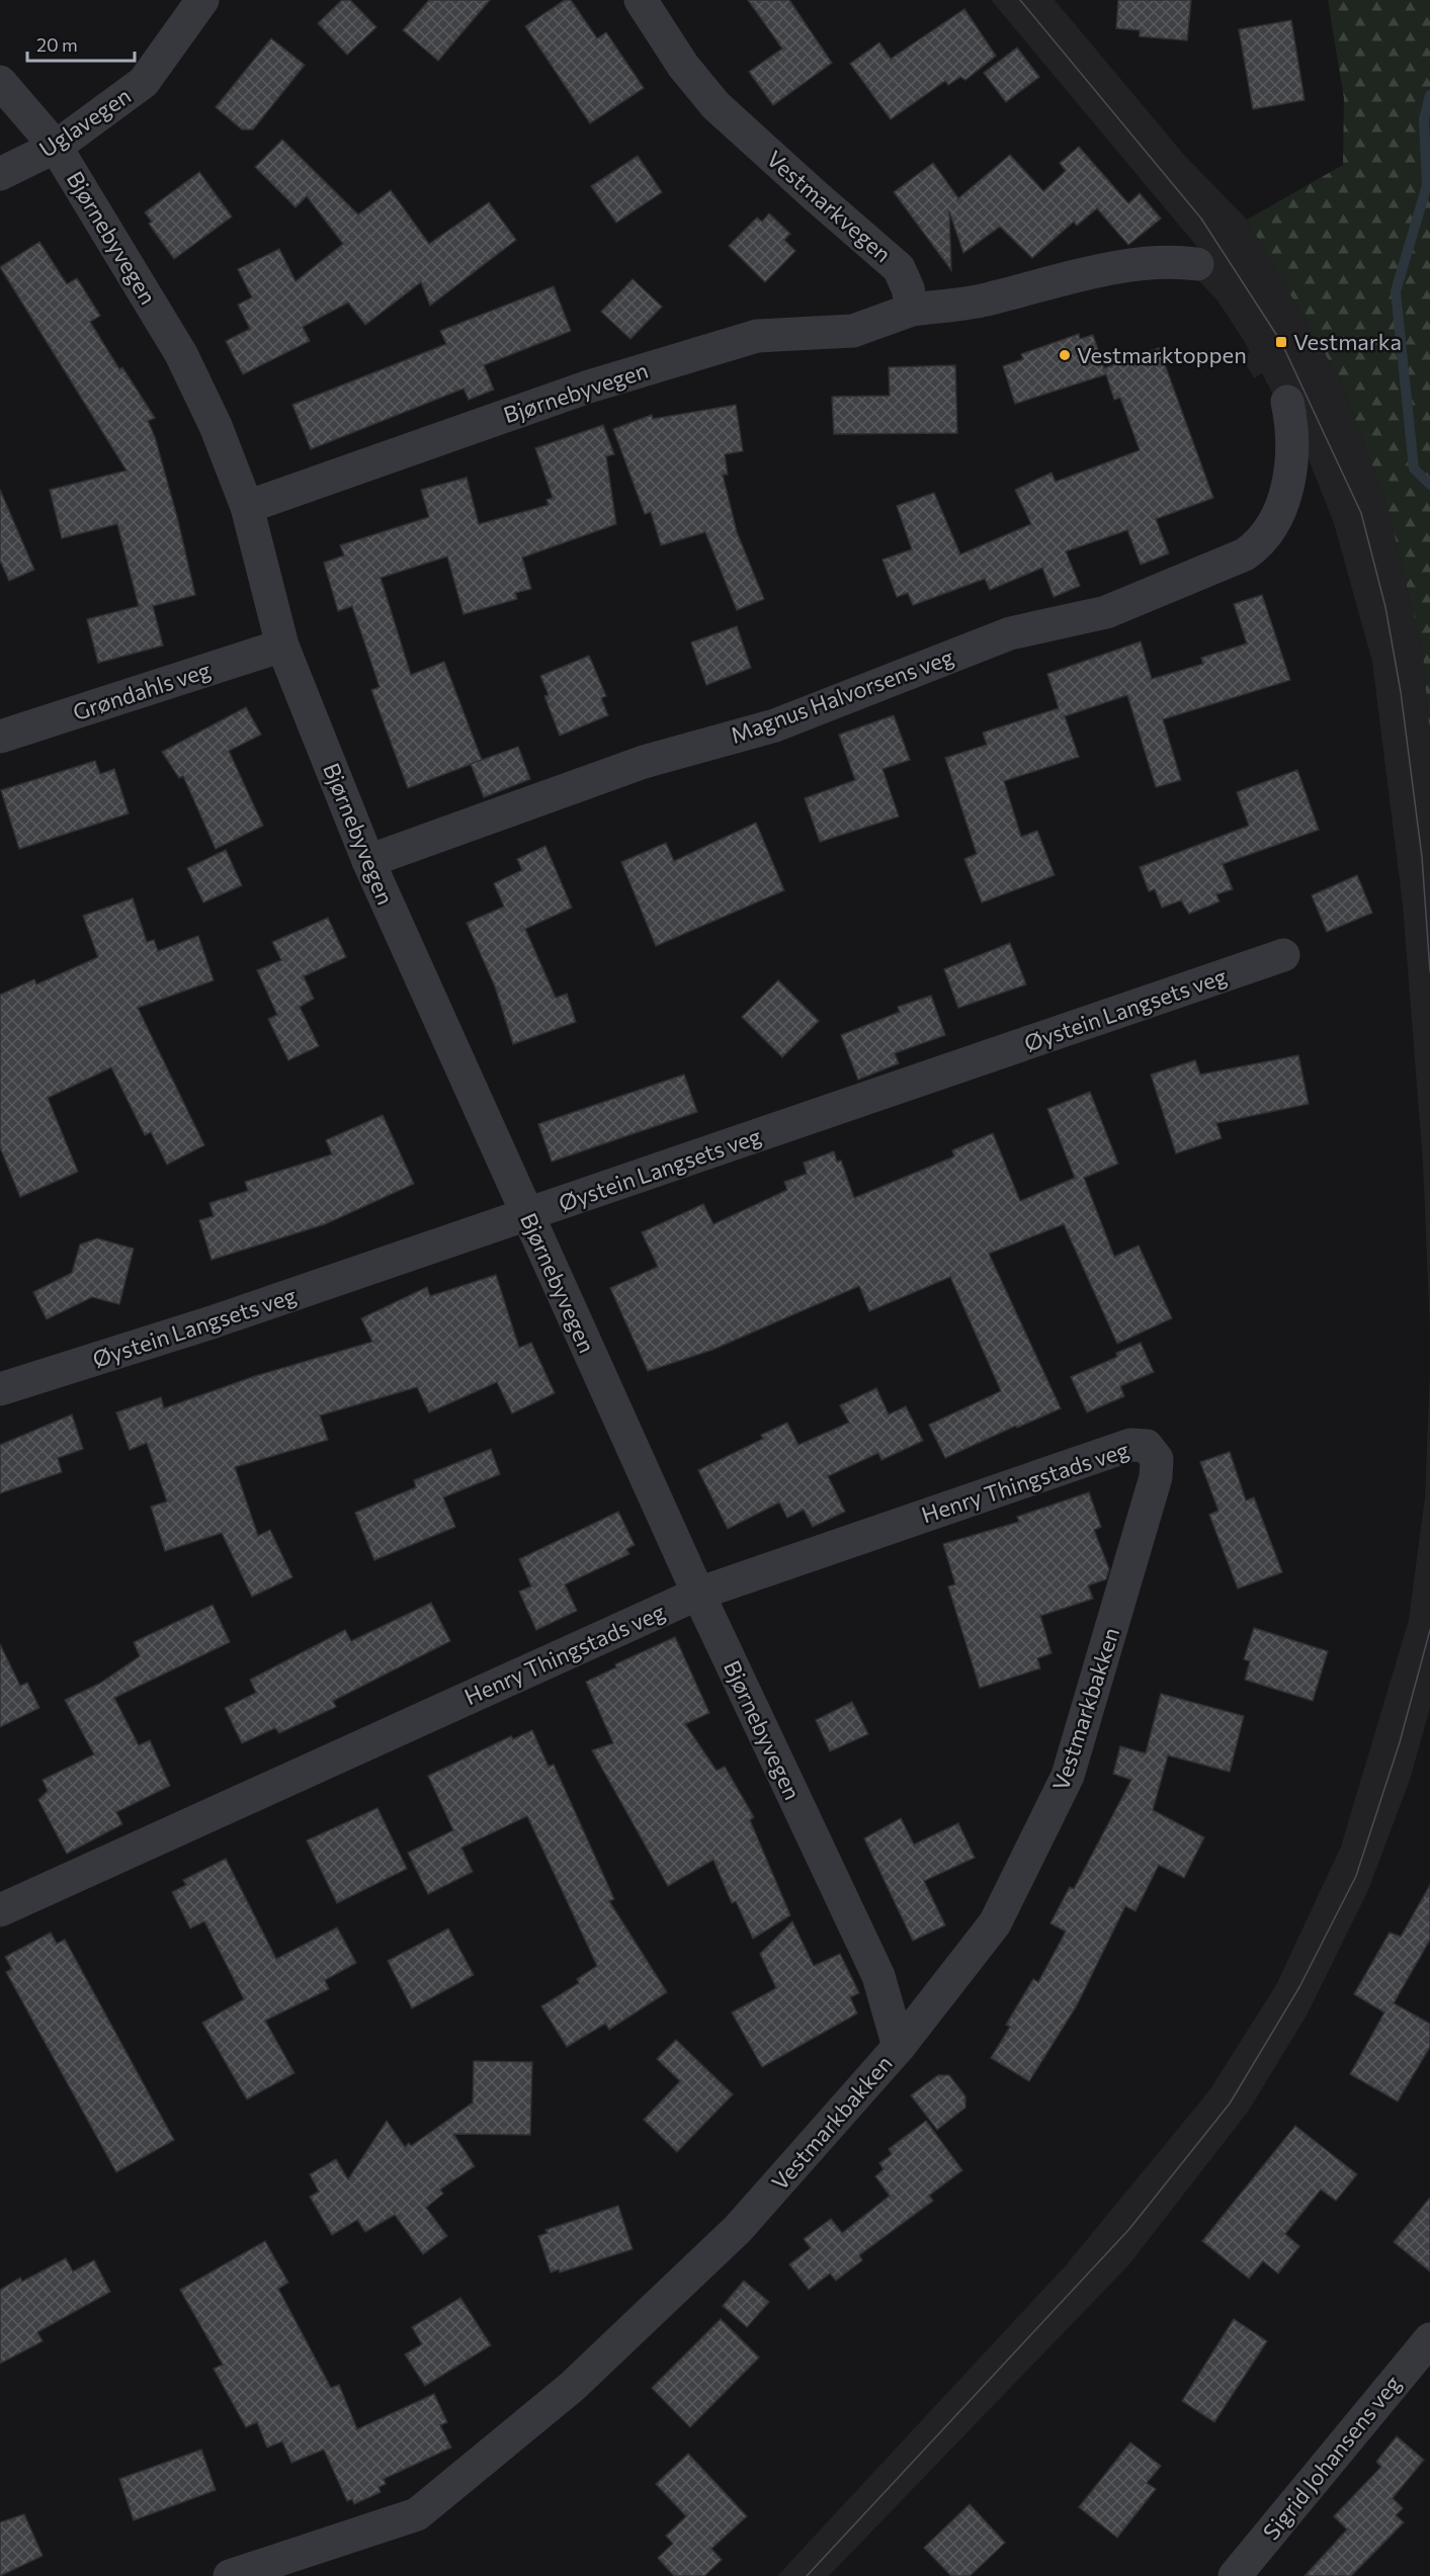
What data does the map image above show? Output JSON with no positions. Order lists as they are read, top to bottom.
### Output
{
  "streets": {
    "street": [
      "Uglavegen",
      "Vestmarkvegen",
      "Bjørnebyvegen",
      "Grøndahls veg",
      "Magnus Halvorsens veg",
      "Øystein Langsets veg",
      "Henry Thingstads veg",
      "Vestmarkbakken",
      "Sigrid Johansens veg"
    ]
  },
  "crossings": [
    ["Uglavegen", "Bjørnebyvegen"],
    ["Vestmarkvegen", "Bjørnebyvegen"],
    ["Bjørnebyvegen", "Grøndahls veg"],
    ["Bjørnebyvegen", "Magnus Halvorsens veg"],
    ["Bjørnebyvegen", "Øystein Langsets veg"],
    ["Bjørnebyvegen", "Henry Thingstads veg"],
    ["Bjørnebyvegen", "Vestmarkbakken"],
    ["Henry Thingstads veg", "Vestmarkbakken"]
  ],
  "places": {
    "transit": ["Vestmarka"],
    "other": ["Vestmarktoppen"]
  },
  "scale_bar": "20 m"
}
